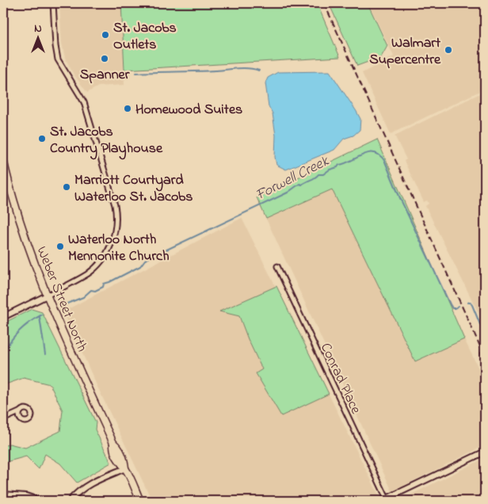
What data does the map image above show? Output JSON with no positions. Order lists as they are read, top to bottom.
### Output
{
  "streets": {
    "main road": ["Weber Street North"],
    "street": ["Conrad Place"]
  },
  "water": ["Forwell Creek"],
  "places": [
    "St. Jacobs Outlets",
    "Walmart Supercentre",
    "Spanner",
    "Homewood Suites",
    "St. Jacobs Country Playhouse",
    "Marriott Courtyard Waterloo St. Jacobs",
    "Waterloo North Mennonite Church"
  ],
  "north": "top"
}
